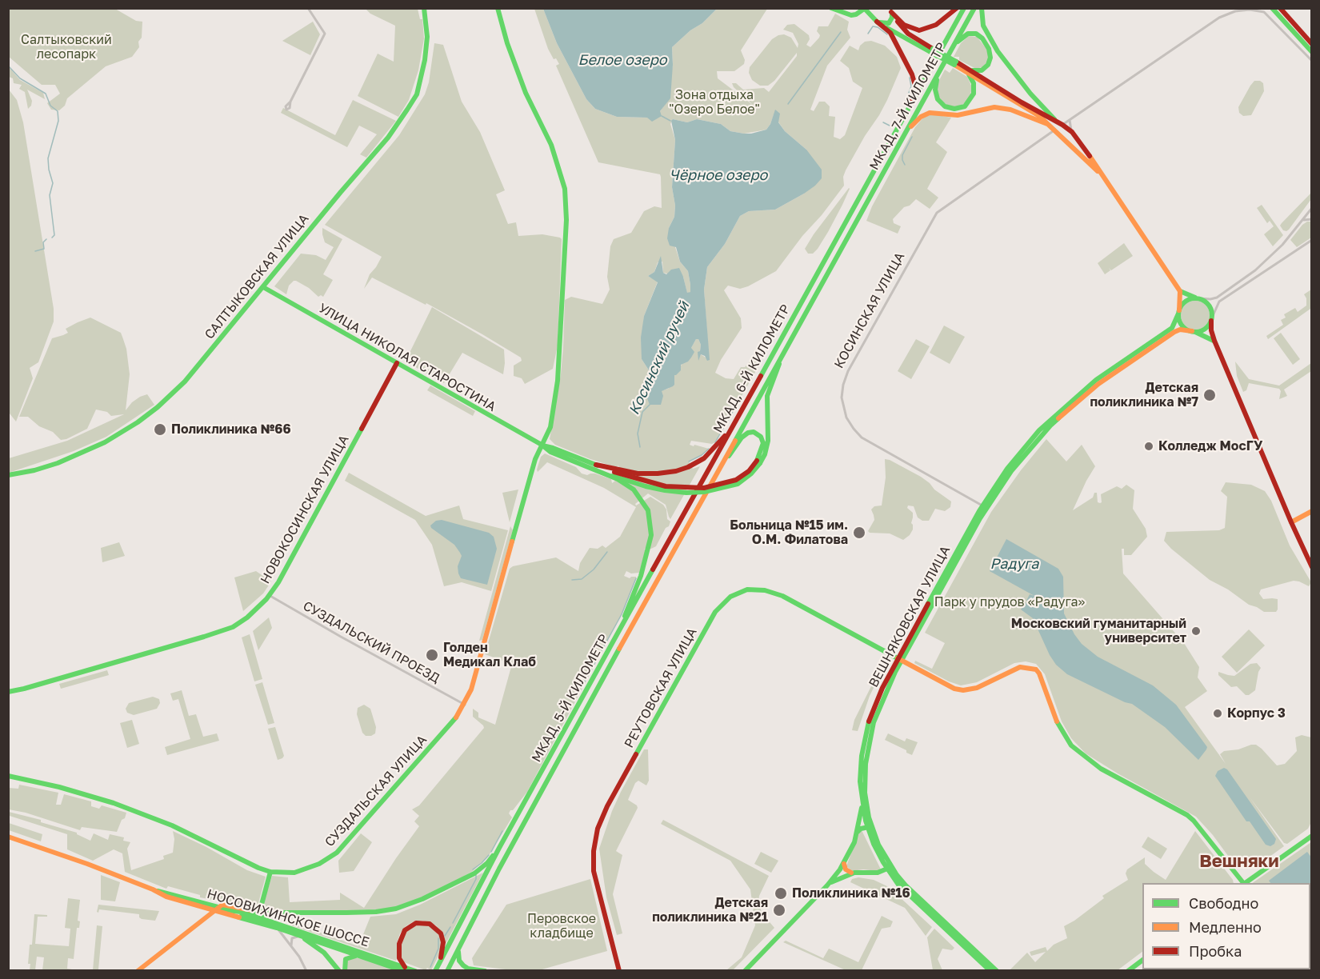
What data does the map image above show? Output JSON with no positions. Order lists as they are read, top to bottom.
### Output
{
  "streets": {
    "main road": [
      "МКАД, 7-Й КИЛОМЕТР",
      "САЛТЫКОВСКАЯ УЛИЦА",
      "КОСИНСКАЯ УЛИЦА",
      "УЛИЦА НИКОЛАЯ СТАРОСТИНА",
      "МКАД, 6-Й КИЛОМЕТР",
      "НОВОКОСИНСКАЯ УЛИЦА",
      "ВЕШНЯКОВСКАЯ УЛИЦА",
      "РЕУТОВСКАЯ УЛИЦА",
      "МКАД, 5-Й КИЛОМЕТР",
      "СУЗДАЛЬСКАЯ УЛИЦА",
      "НОСОВИХИНСКОЕ ШОССЕ"
    ],
    "street": ["СУЗДАЛЬСКИЙ ПРОЕЗД"]
  },
  "crossings": [
    ["МКАД, 7-Й КИЛОМЕТР", "МКАД, 6-Й КИЛОМЕТР"],
    ["САЛТЫКОВСКАЯ УЛИЦА", "УЛИЦА НИКОЛАЯ СТАРОСТИНА"],
    ["КОСИНСКАЯ УЛИЦА", "ВЕШНЯКОВСКАЯ УЛИЦА"],
    ["УЛИЦА НИКОЛАЯ СТАРОСТИНА", "НОВОКОСИНСКАЯ УЛИЦА"],
    ["УЛИЦА НИКОЛАЯ СТАРОСТИНА", "СУЗДАЛЬСКАЯ УЛИЦА"],
    ["МКАД, 6-Й КИЛОМЕТР", "МКАД, 5-Й КИЛОМЕТР"],
    ["НОВОКОСИНСКАЯ УЛИЦА", "СУЗДАЛЬСКИЙ ПРОЕЗД"],
    ["ВЕШНЯКОВСКАЯ УЛИЦА", "РЕУТОВСКАЯ УЛИЦА"],
    ["СУЗДАЛЬСКИЙ ПРОЕЗД", "СУЗДАЛЬСКАЯ УЛИЦА"]
  ],
  "districts": ["Вешняки"],
  "water": [
    "Белое озеро",
    "Чёрное озеро",
    "Косинский ручей",
    "Радуга"
  ],
  "parks": [
    "Салтыковский лесопарк",
    "Зона отдыха \"Озеро Белое\"",
    "Парк у прудов «Радуга»",
    "Перовское кладбище"
  ],
  "places": [
    "Детская поликлиника №7",
    "Поликлиника №66",
    "Колледж МосГУ",
    "Больница №15 им. О.М. Филатова",
    "Московский гуманитарный университет",
    "Голден Медикал Клаб",
    "Корпус 3",
    "Поликлиника №16",
    "Детская поликлиника №21"
  ],
  "legend": ["Свободно", "Медленно", "Пробка"]
}
